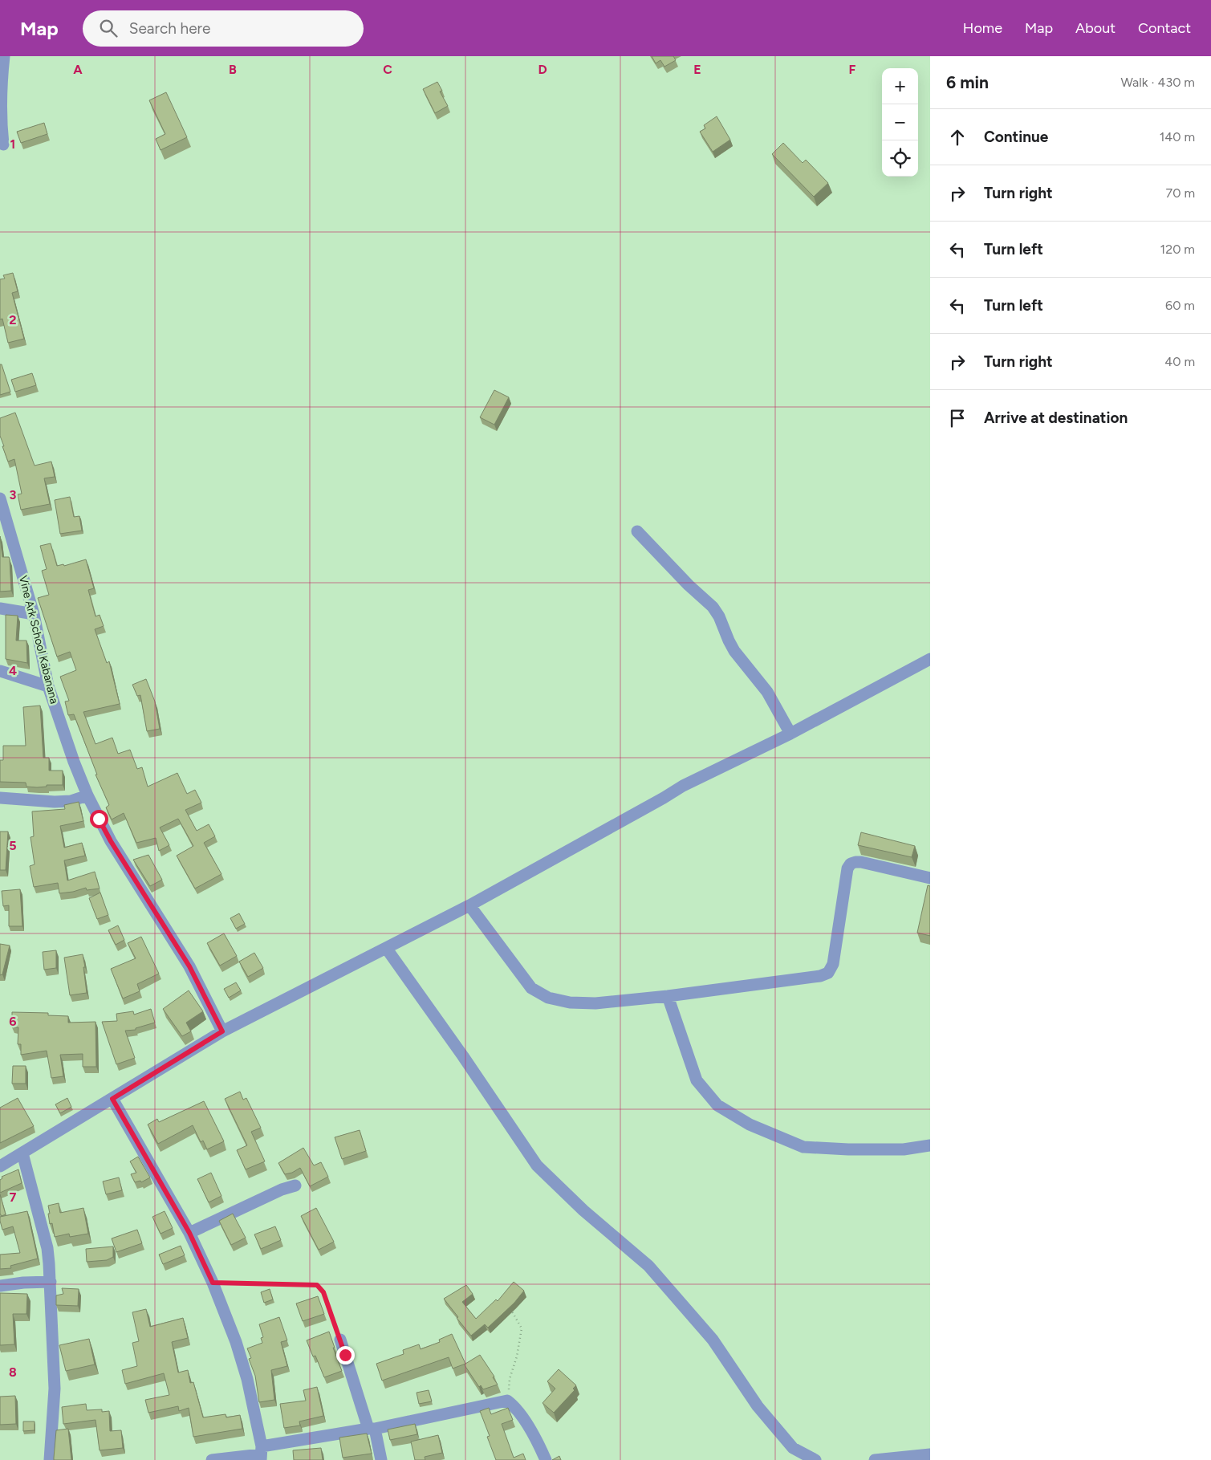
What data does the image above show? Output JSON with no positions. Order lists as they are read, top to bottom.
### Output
{
  "streets": {
    "street": ["Vine Ark School Kabanana"]
  },
  "page": {
    "header": "Map",
    "search": "Search here",
    "nav": [
      "Home",
      "Map",
      "About",
      "Contact"
    ],
    "heading": ["6 min", "Walk · 430 m"],
    "map_buttons": ["+", "−"],
    "list": [
      ["Continue", "140 m"],
      ["Turn right", "70 m"],
      ["Turn left", "120 m"],
      ["Turn left", "60 m"],
      ["Turn right", "40 m"],
      "Arrive at destination"
    ]
  },
  "grid": {
    "columns": [
      "A",
      "B",
      "C",
      "D",
      "E",
      "F"
    ],
    "rows": [
      "1",
      "2",
      "3",
      "4",
      "5",
      "6",
      "7",
      "8"
    ]
  }
}
